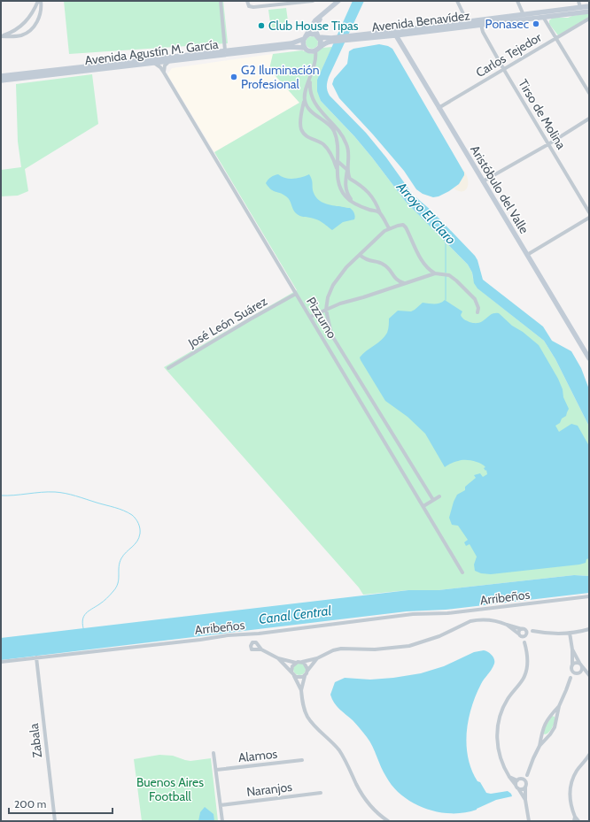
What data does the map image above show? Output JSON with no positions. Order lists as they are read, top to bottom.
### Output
{
  "streets": {
    "main road": ["Avenida Benavídez", "Avenida Agustín M. García", "Aristóbulo del Valle"],
    "street": [
      "Carlos Tejedor",
      "Tirso de Molina",
      "Pizzurno",
      "José León Suárez",
      "Arribeños",
      "Zabala",
      "Alamos",
      "Naranjos"
    ]
  },
  "crossings": [
    ["Avenida Benavídez", "Avenida Agustín M. García"],
    ["Avenida Benavídez", "Tirso de Molina"],
    ["Avenida Benavídez", "Aristóbulo del Valle"],
    ["Avenida Agustín M. García", "Pizzurno"],
    ["Carlos Tejedor", "Tirso de Molina"],
    ["Carlos Tejedor", "Aristóbulo del Valle"],
    ["Pizzurno", "José León Suárez"],
    ["Arribeños", "Zabala"]
  ],
  "water": ["Arroyo El Claro", "Canal Central"],
  "parks": ["Buenos Aires Football"],
  "places": ["Ponasec", "Club House Tipas", "G2 Iluminación Profesional"],
  "scale_bar": "200 m"
}
